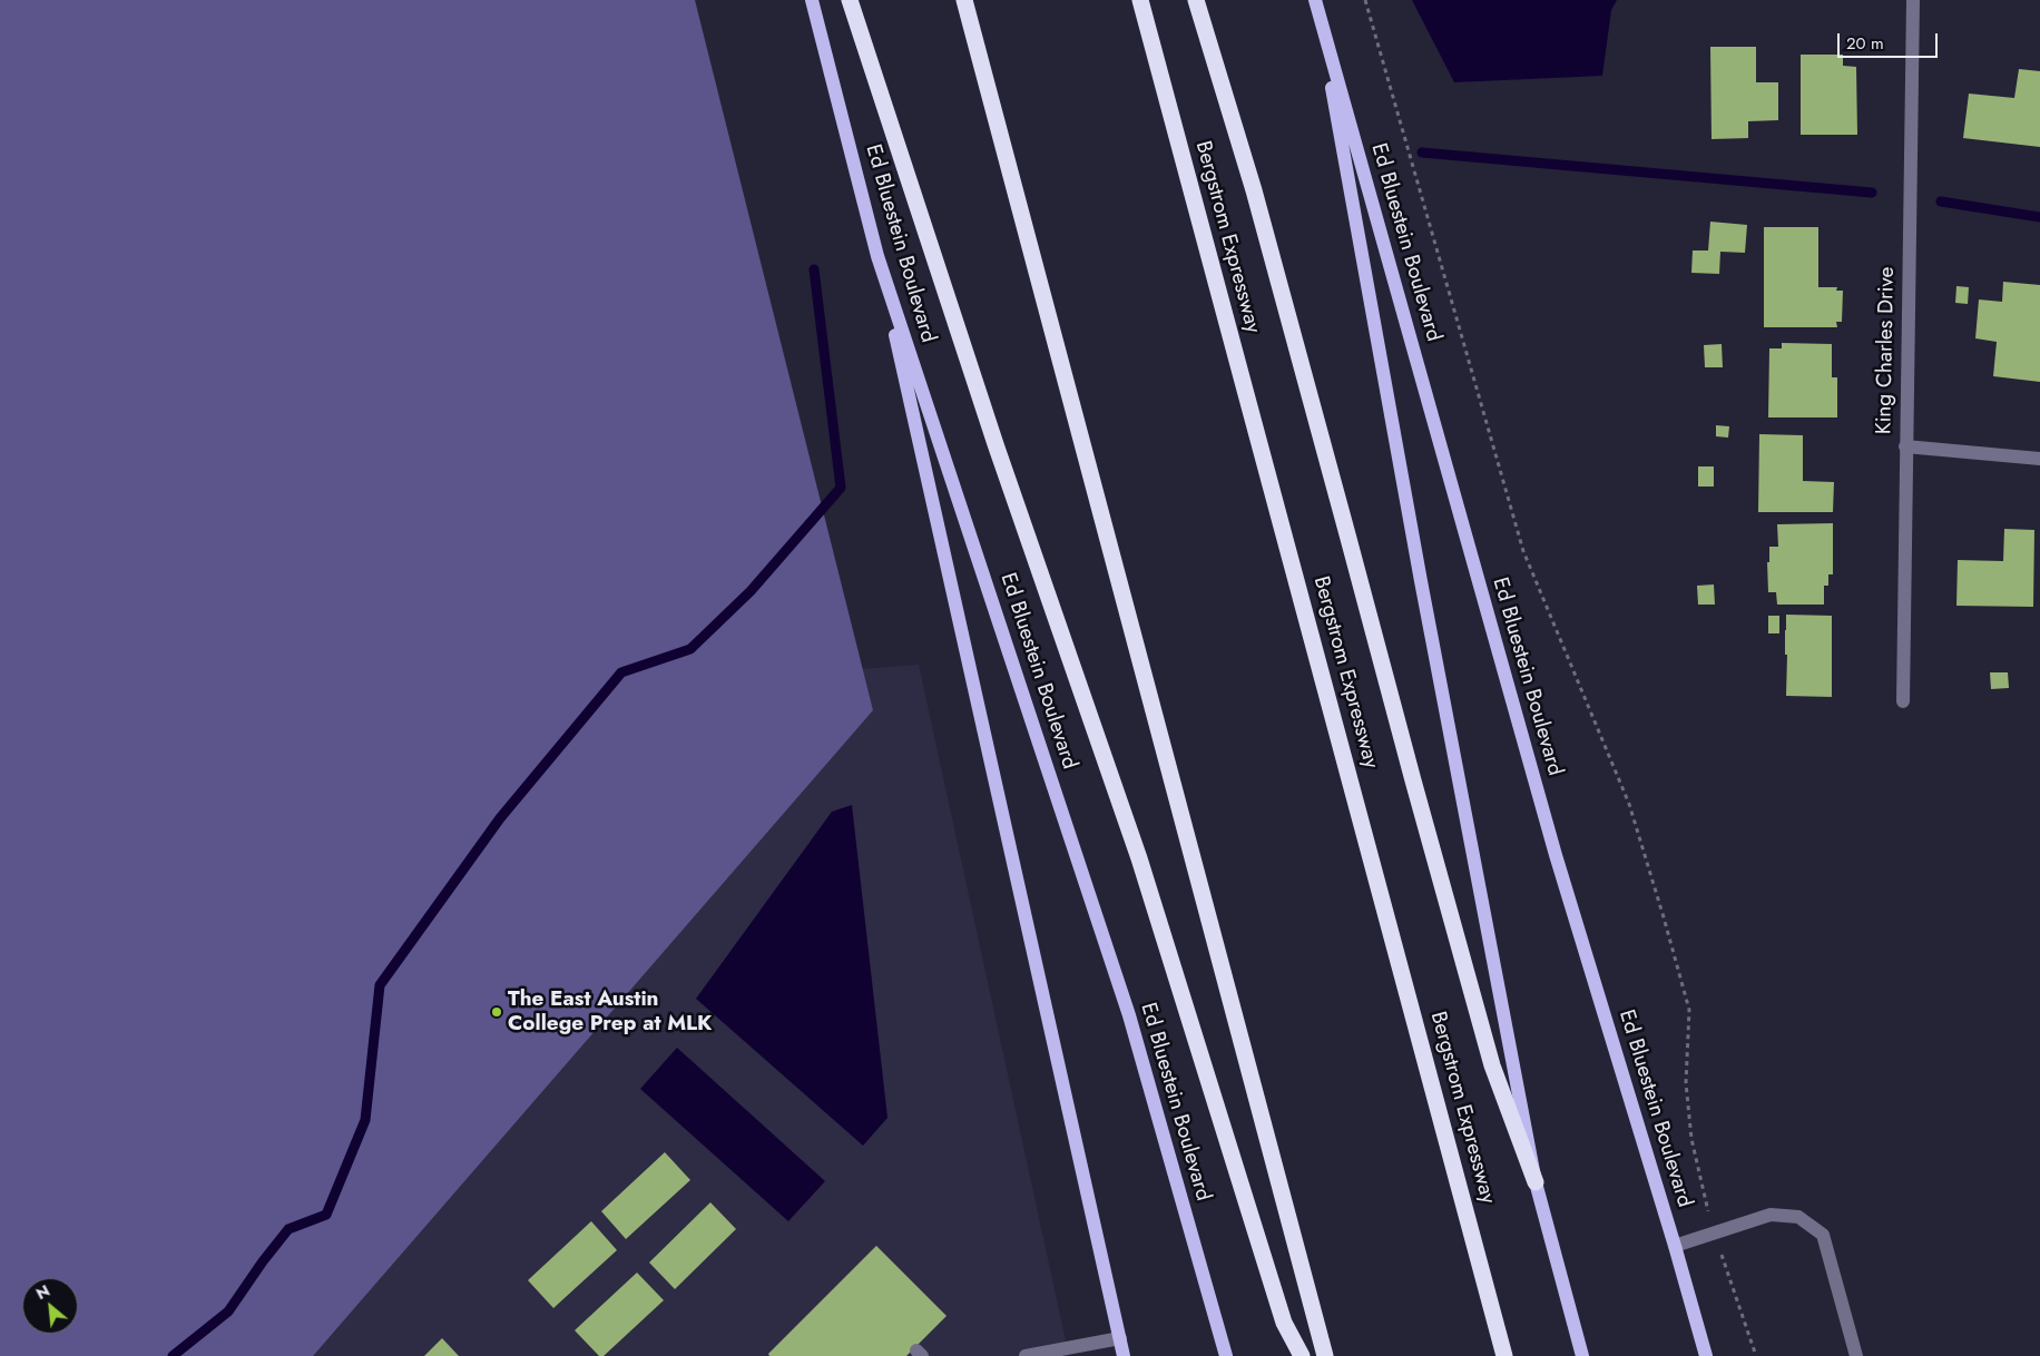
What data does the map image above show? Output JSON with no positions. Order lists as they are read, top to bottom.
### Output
{
  "streets": {
    "highway": ["Bergstrom Expressway"],
    "main road": ["Ed Bluestein Boulevard"],
    "street": ["King Charles Drive"]
  },
  "places": ["The East Austin College Prep at MLK"],
  "scale_bar": "20 m",
  "north": "top left"
}
